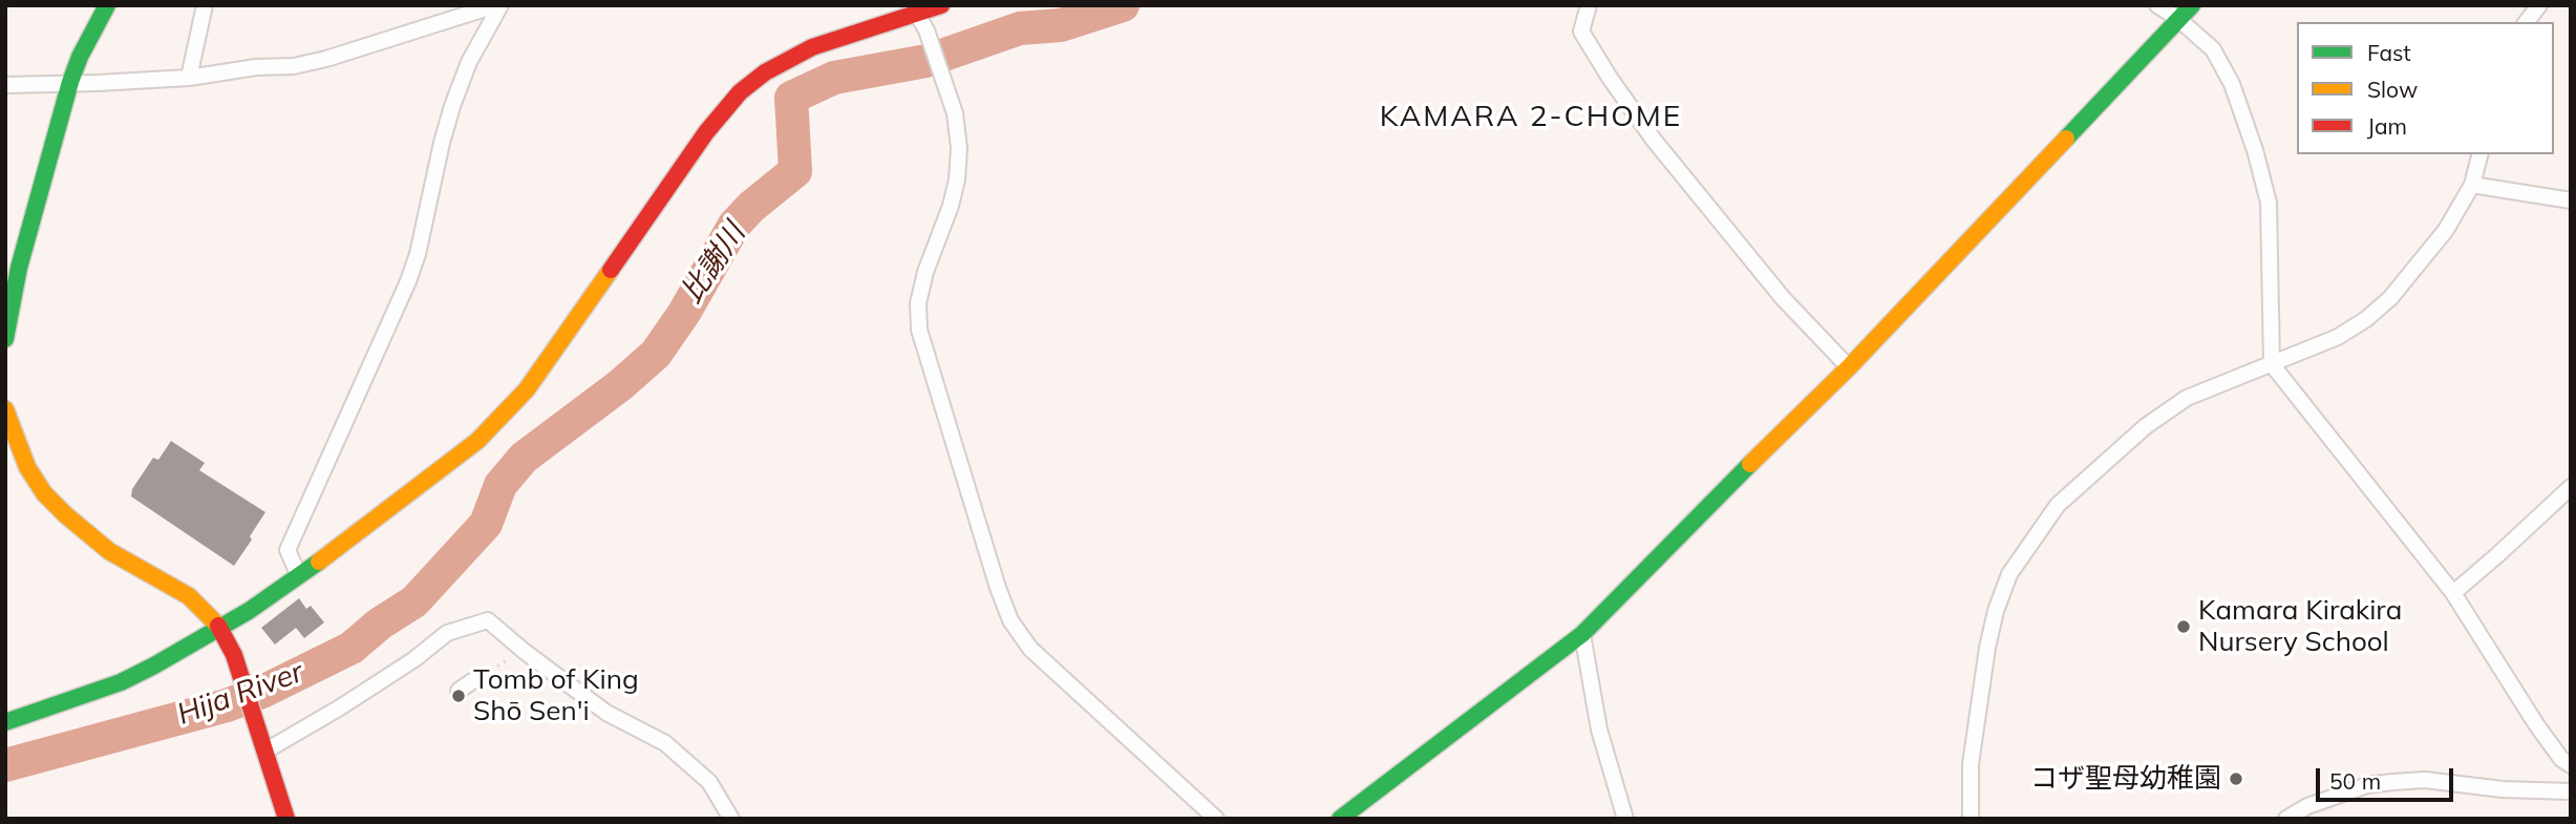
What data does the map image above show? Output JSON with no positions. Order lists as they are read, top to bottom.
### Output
{
  "districts": ["KAMARA 2-CHOME"],
  "water": ["比謝川", "Hija River"],
  "places": ["Kamara Kirakira Nursery School", "Tomb of King Shō Sen'i", "コザ聖母幼稚園"],
  "legend": ["Fast", "Slow", "Jam"],
  "scale_bar": "50 m"
}
